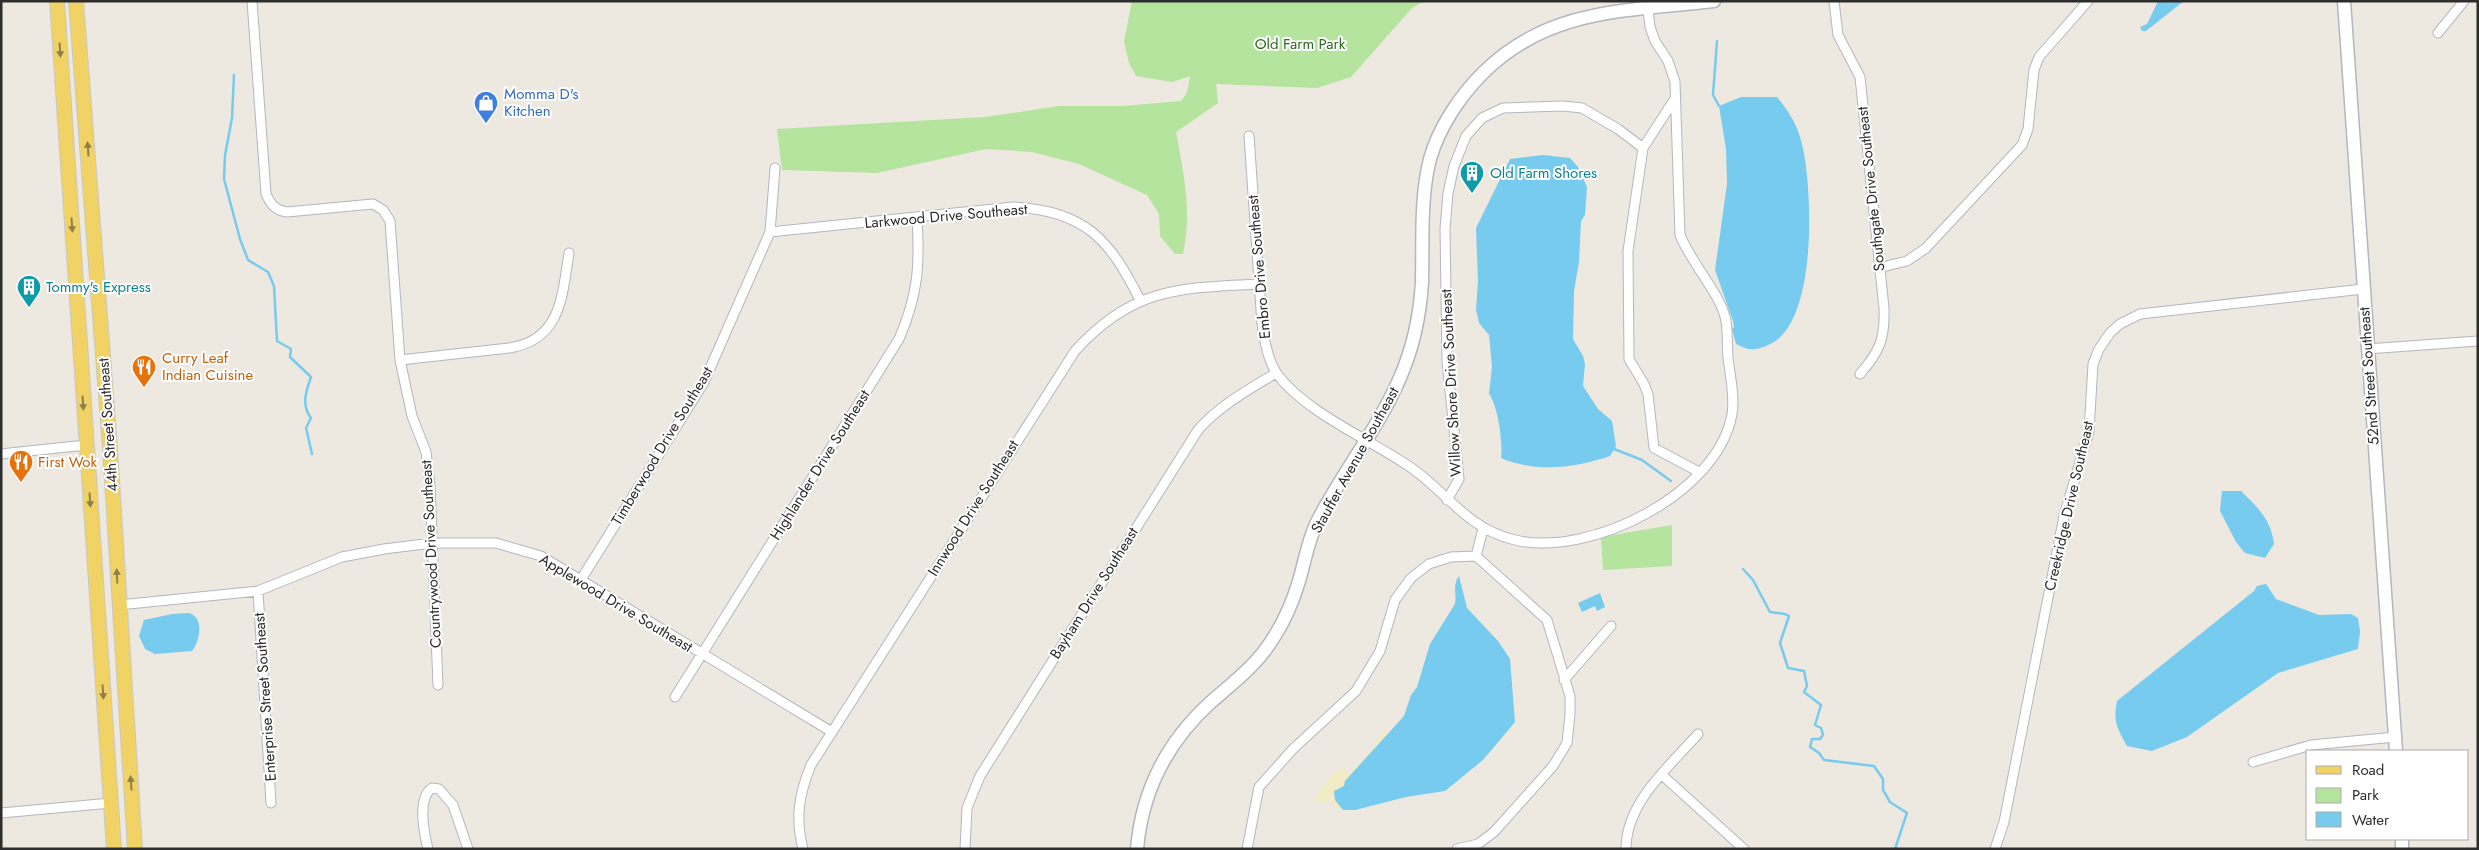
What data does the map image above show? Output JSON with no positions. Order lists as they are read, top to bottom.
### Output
{
  "streets": {
    "main road": ["44th Street Southeast"],
    "street": [
      "Southgate Drive Southeast",
      "Larkwood Drive Southeast",
      "Embro Drive Southeast",
      "52nd Street Southeast",
      "Willow Shore Drive Southeast",
      "Timberwood Drive Southeast",
      "Stauffer Avenue Southeast",
      "Highlander Drive Southeast",
      "Creekridge Drive Southeast",
      "Innwood Drive Southeast",
      "Countrywood Drive Southeast",
      "Bayham Drive Southeast",
      "Applewood Drive Southeast",
      "Enterprise Street Southeast"
    ]
  },
  "crossings": [
    ["Larkwood Drive Southeast", "Timberwood Drive Southeast"],
    ["Larkwood Drive Southeast", "Highlander Drive Southeast"],
    ["Larkwood Drive Southeast", "Innwood Drive Southeast"],
    ["Embro Drive Southeast", "Willow Shore Drive Southeast"],
    ["Embro Drive Southeast", "Stauffer Avenue Southeast"],
    ["Embro Drive Southeast", "Innwood Drive Southeast"],
    ["Embro Drive Southeast", "Bayham Drive Southeast"],
    ["52nd Street Southeast", "Creekridge Drive Southeast"],
    ["44th Street Southeast", "Applewood Drive Southeast"],
    ["Timberwood Drive Southeast", "Applewood Drive Southeast"],
    ["Highlander Drive Southeast", "Applewood Drive Southeast"],
    ["Innwood Drive Southeast", "Applewood Drive Southeast"],
    ["Countrywood Drive Southeast", "Applewood Drive Southeast"],
    ["Applewood Drive Southeast", "Enterprise Street Southeast"]
  ],
  "parks": ["Old Farm Park"],
  "places": {
    "shop": ["Momma D's Kitchen"],
    "building": ["Old Farm Shores", "Tommy's Express"],
    "restaurant": ["Curry Leaf Indian Cuisine", "First Wok"]
  },
  "legend": ["Road", "Park", "Water"]
}
